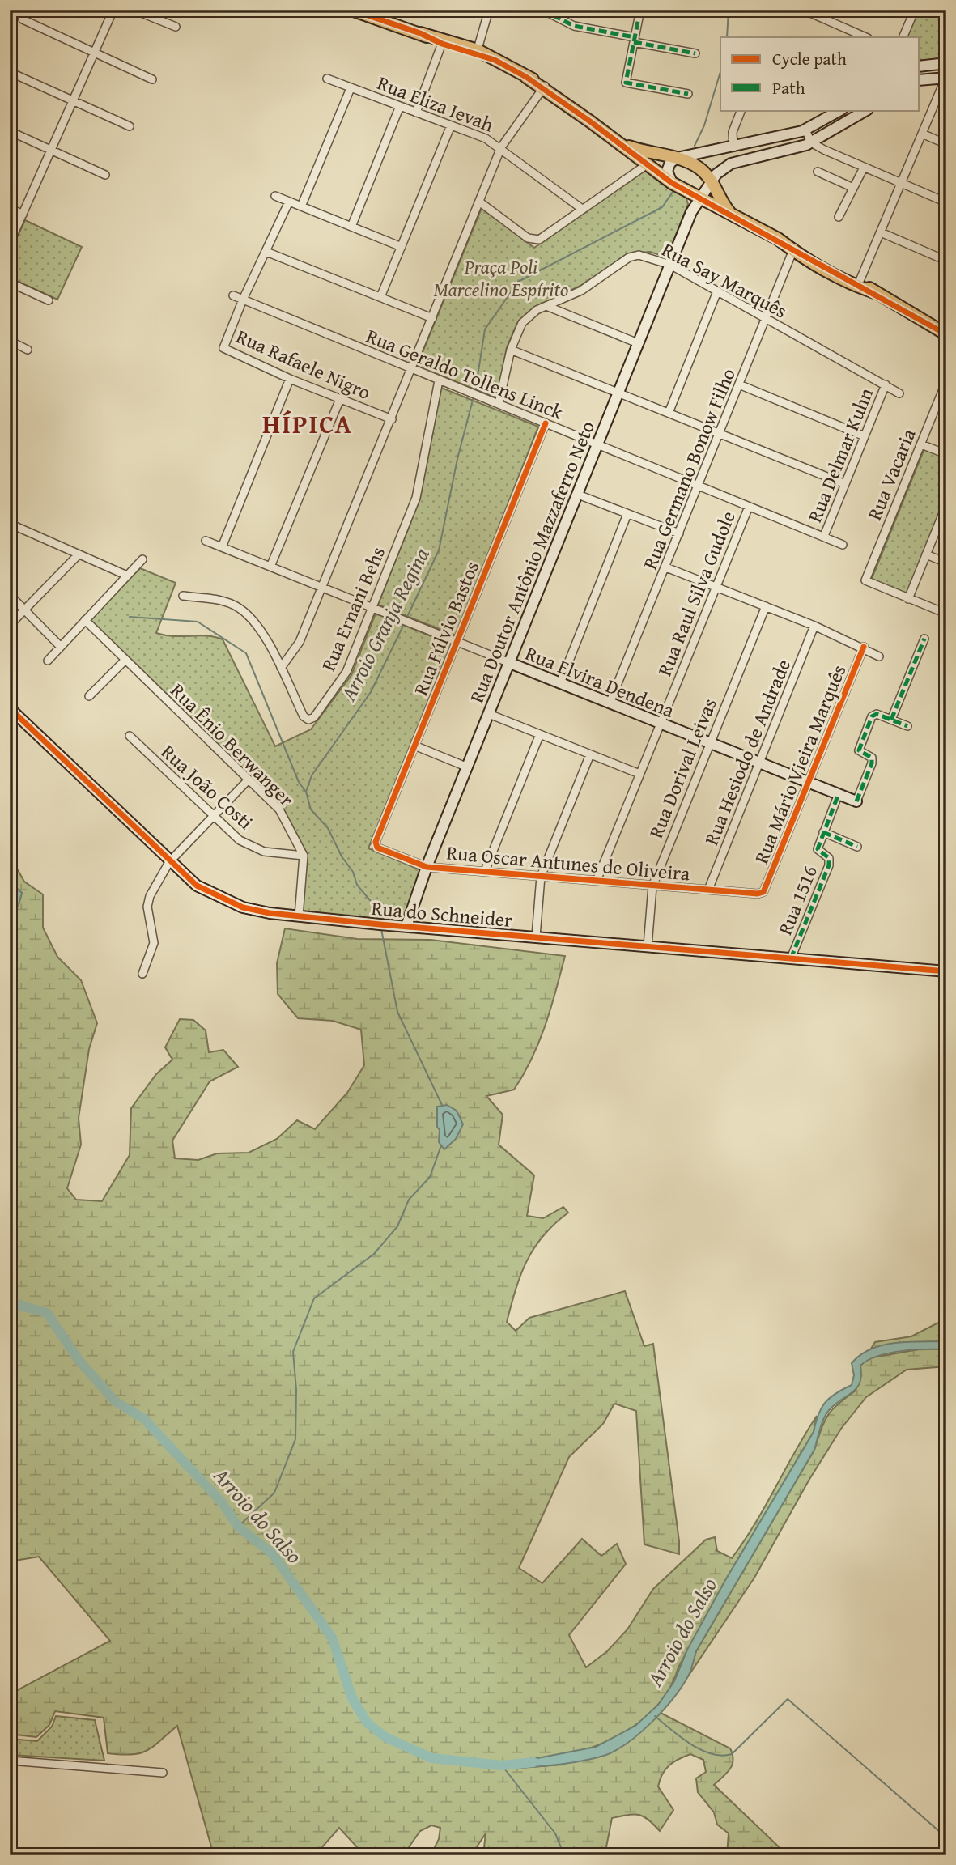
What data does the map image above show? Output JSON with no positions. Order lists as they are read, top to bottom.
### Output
{
  "streets": {
    "street": [
      "Rua Eliza Ievah",
      "Rua Say Marquês",
      "Rua Rafaele Nigro",
      "Rua Geraldo Tollens Linck",
      "Rua Delmar Kuhn",
      "Rua Germano Bonow Filho",
      "Rua Vacaria",
      "Rua Doutor Antônio Mazzaferro Neto",
      "Rua Raul Silva Gudole",
      "Rua Ernani Behs",
      "Rua Fúlvio Bastos",
      "Rua Elvira Dendena",
      "Rua Ênio Berwanger",
      "Rua Hesiodo de Andrade",
      "Rua Mário Vieira Marquês",
      "Rua Dorival Leivas",
      "Rua João Costi",
      "Rua Oscar Antunes de Oliveira",
      "Rua 1516",
      "Rua do Schneider"
    ]
  },
  "crossings": [
    ["Rua Say Marquês", "Rua Geraldo Tollens Linck"],
    ["Rua Say Marquês", "Rua Delmar Kuhn"],
    ["Rua Say Marquês", "Rua Germano Bonow Filho"],
    ["Rua Say Marquês", "Rua Doutor Antônio Mazzaferro Neto"],
    ["Rua Rafaele Nigro", "Rua Geraldo Tollens Linck"],
    ["Rua Geraldo Tollens Linck", "Rua Delmar Kuhn"],
    ["Rua Geraldo Tollens Linck", "Rua Germano Bonow Filho"],
    ["Rua Geraldo Tollens Linck", "Rua Doutor Antônio Mazzaferro Neto"],
    ["Rua Geraldo Tollens Linck", "Rua Raul Silva Gudole"],
    ["Rua Geraldo Tollens Linck", "Rua Ernani Behs"],
    ["Rua Geraldo Tollens Linck", "Rua Fúlvio Bastos"],
    ["Rua Germano Bonow Filho", "Rua Elvira Dendena"],
    ["Rua Doutor Antônio Mazzaferro Neto", "Rua Elvira Dendena"],
    ["Rua Doutor Antônio Mazzaferro Neto", "Rua Oscar Antunes de Oliveira"],
    ["Rua Doutor Antônio Mazzaferro Neto", "Rua do Schneider"],
    ["Rua Raul Silva Gudole", "Rua Elvira Dendena"],
    ["Rua Raul Silva Gudole", "Rua Oscar Antunes de Oliveira"],
    ["Rua Ernani Behs", "Rua Elvira Dendena"],
    ["Rua Fúlvio Bastos", "Rua Elvira Dendena"],
    ["Rua Fúlvio Bastos", "Rua Oscar Antunes de Oliveira"],
    ["Rua Elvira Dendena", "Rua Hesiodo de Andrade"],
    ["Rua Elvira Dendena", "Rua Mário Vieira Marquês"],
    ["Rua Elvira Dendena", "Rua Dorival Leivas"],
    ["Rua Elvira Dendena", "Rua 1516"],
    ["Rua Ênio Berwanger", "Rua João Costi"],
    ["Rua Hesiodo de Andrade", "Rua Oscar Antunes de Oliveira"],
    ["Rua Mário Vieira Marquês", "Rua Oscar Antunes de Oliveira"],
    ["Rua Dorival Leivas", "Rua Oscar Antunes de Oliveira"],
    ["Rua Dorival Leivas", "Rua do Schneider"],
    ["Rua 1516", "Rua do Schneider"]
  ],
  "districts": ["HÍPICA"],
  "water": ["Arroio Granja Regina", "Arroio do Salso"],
  "parks": ["Praça Poli Marcelino Espírito"],
  "legend": ["Cycle path", "Path"]
}
